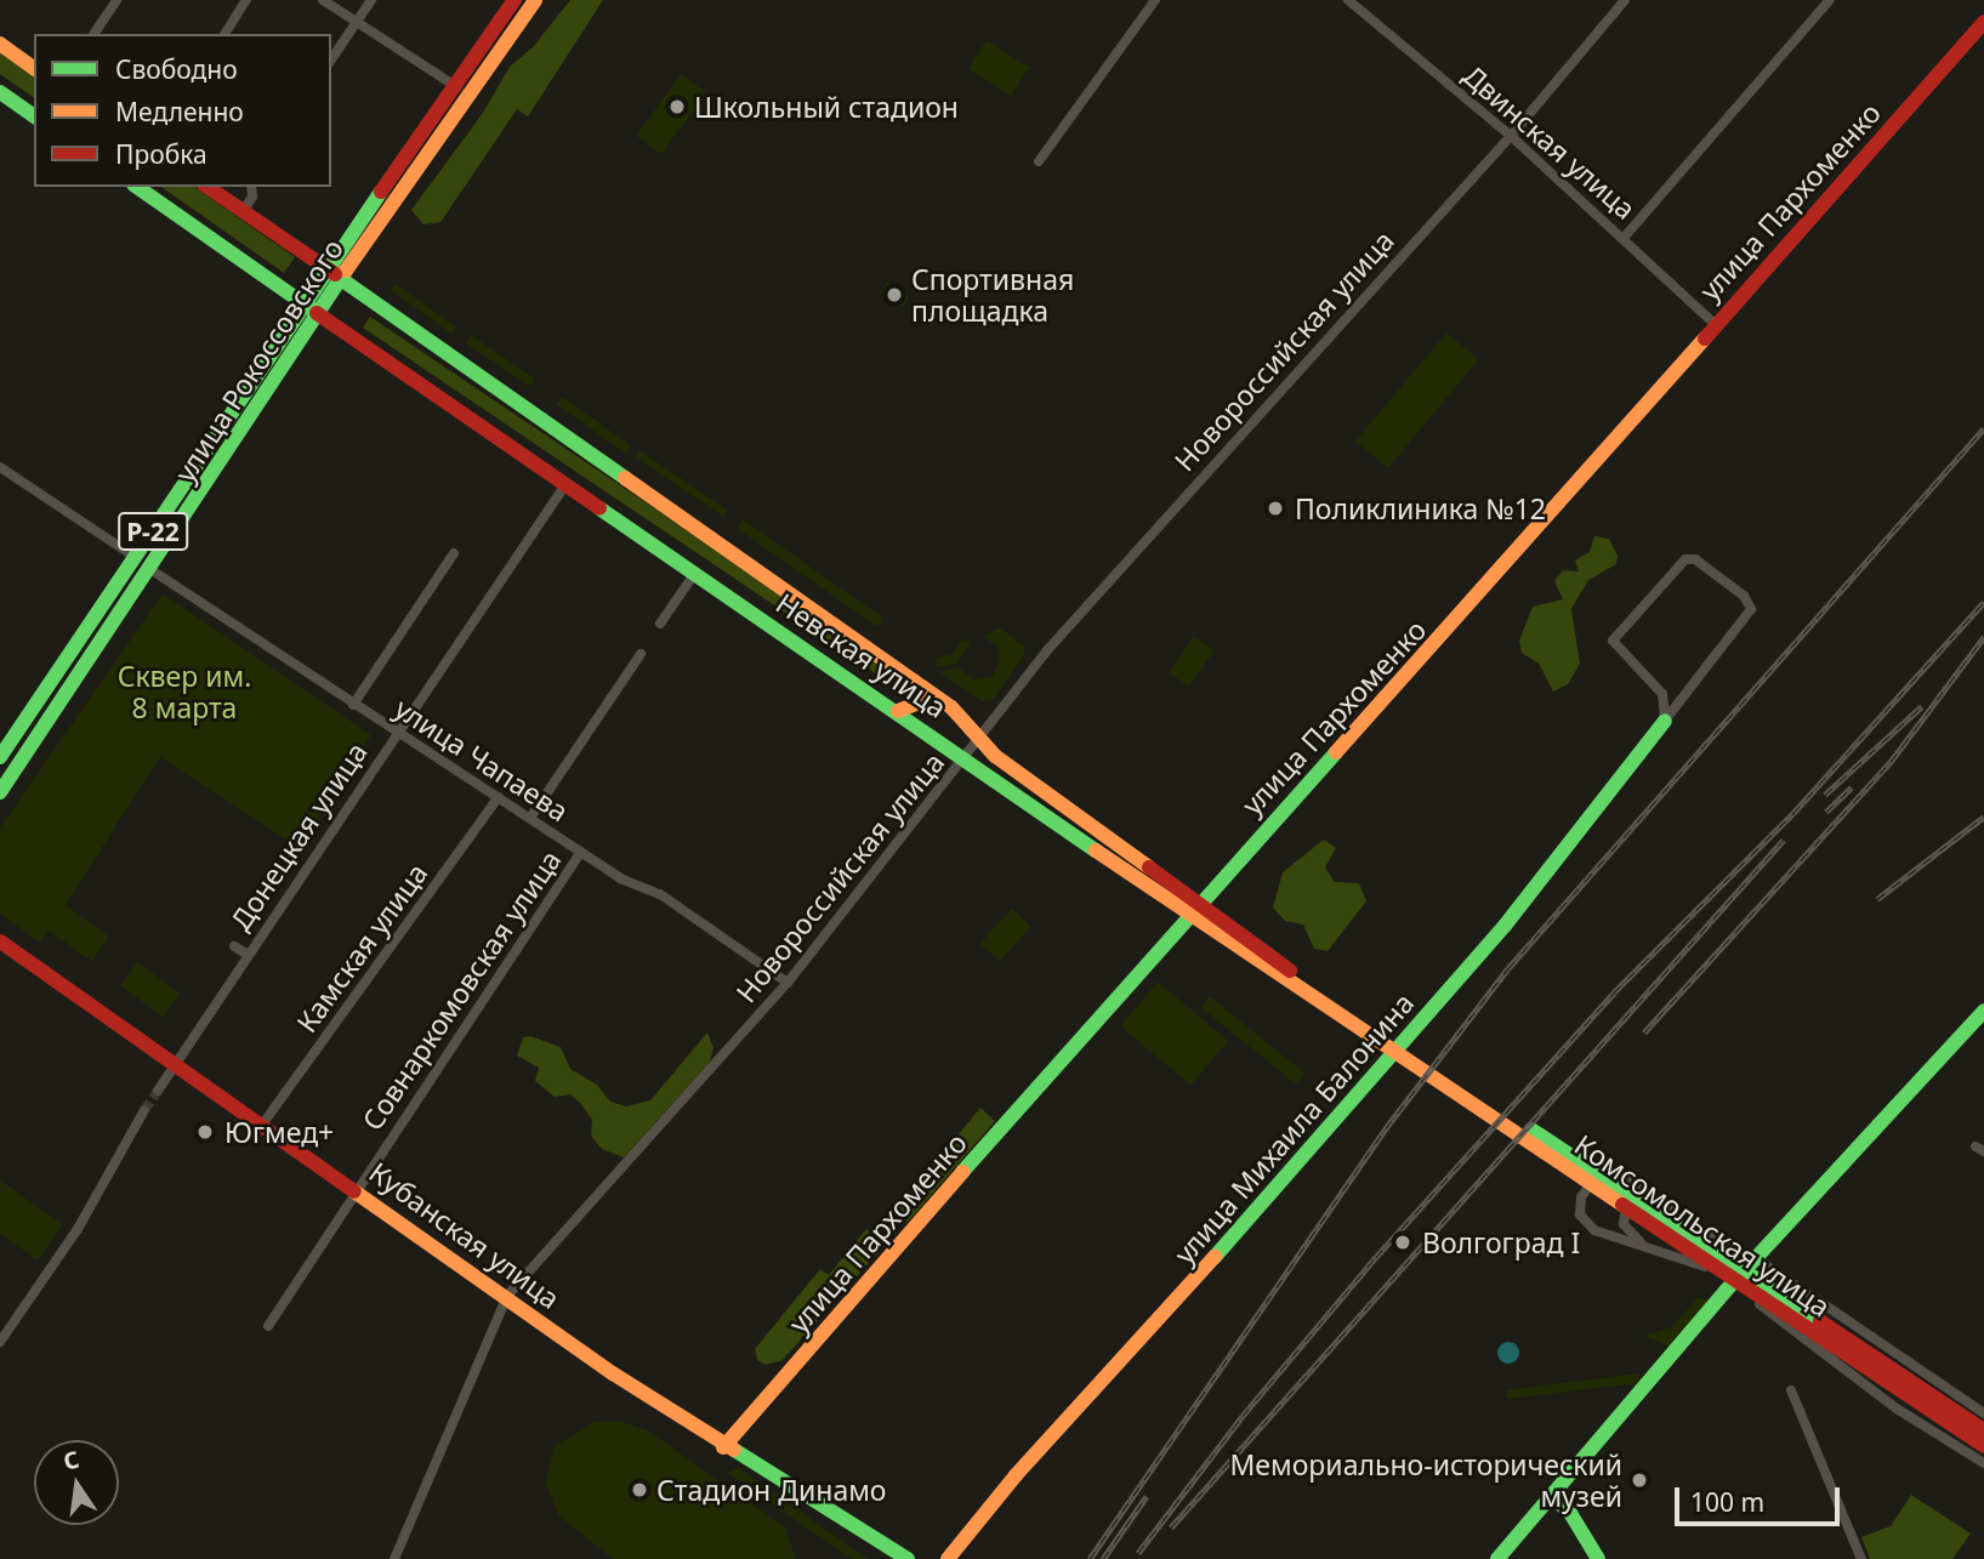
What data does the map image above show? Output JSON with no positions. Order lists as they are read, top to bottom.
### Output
{
  "streets": {
    "main road": [
      "улица Пархоменко",
      "улица Рокоссовского",
      "Р-22",
      "Невская улица",
      "улица Михаила Балонина",
      "Комсомольская улица",
      "Кубанская улица"
    ],
    "street": [
      "Двинская улица",
      "Новороссийская улица",
      "улица Чапаева",
      "Донецкая улица",
      "Камская улица",
      "Совнаркомовская улица"
    ]
  },
  "crossings": [
    ["Двинская улица", "улица Пархоменко"],
    ["Двинская улица", "Новороссийская улица"],
    ["улица Пархоменко", "Невская улица"],
    ["улица Пархоменко", "Кубанская улица"],
    ["Новороссийская улица", "Невская улица"],
    ["Новороссийская улица", "улица Чапаева"],
    ["Новороссийская улица", "Кубанская улица"],
    ["улица Рокоссовского", "Невская улица"],
    ["улица Рокоссовского", "улица Чапаева"],
    ["Невская улица", "Донецкая улица"],
    ["Невская улица", "Комсомольская улица"],
    ["улица Чапаева", "Донецкая улица"],
    ["улица Чапаева", "Камская улица"],
    ["улица Чапаева", "Совнаркомовская улица"],
    ["Донецкая улица", "Кубанская улица"],
    ["Камская улица", "Кубанская улица"],
    ["Совнаркомовская улица", "Кубанская улица"]
  ],
  "parks": ["Сквер им. 8 марта"],
  "places": [
    "Школьный стадион",
    "Спортивная площадка",
    "Поликлиника №12",
    "Югмед+",
    "Волгоград I",
    "Мемориально-исторический музей",
    "Стадион Динамо"
  ],
  "legend": ["Свободно", "Медленно", "Пробка"],
  "scale_bar": "100 m",
  "north": "top"
}
